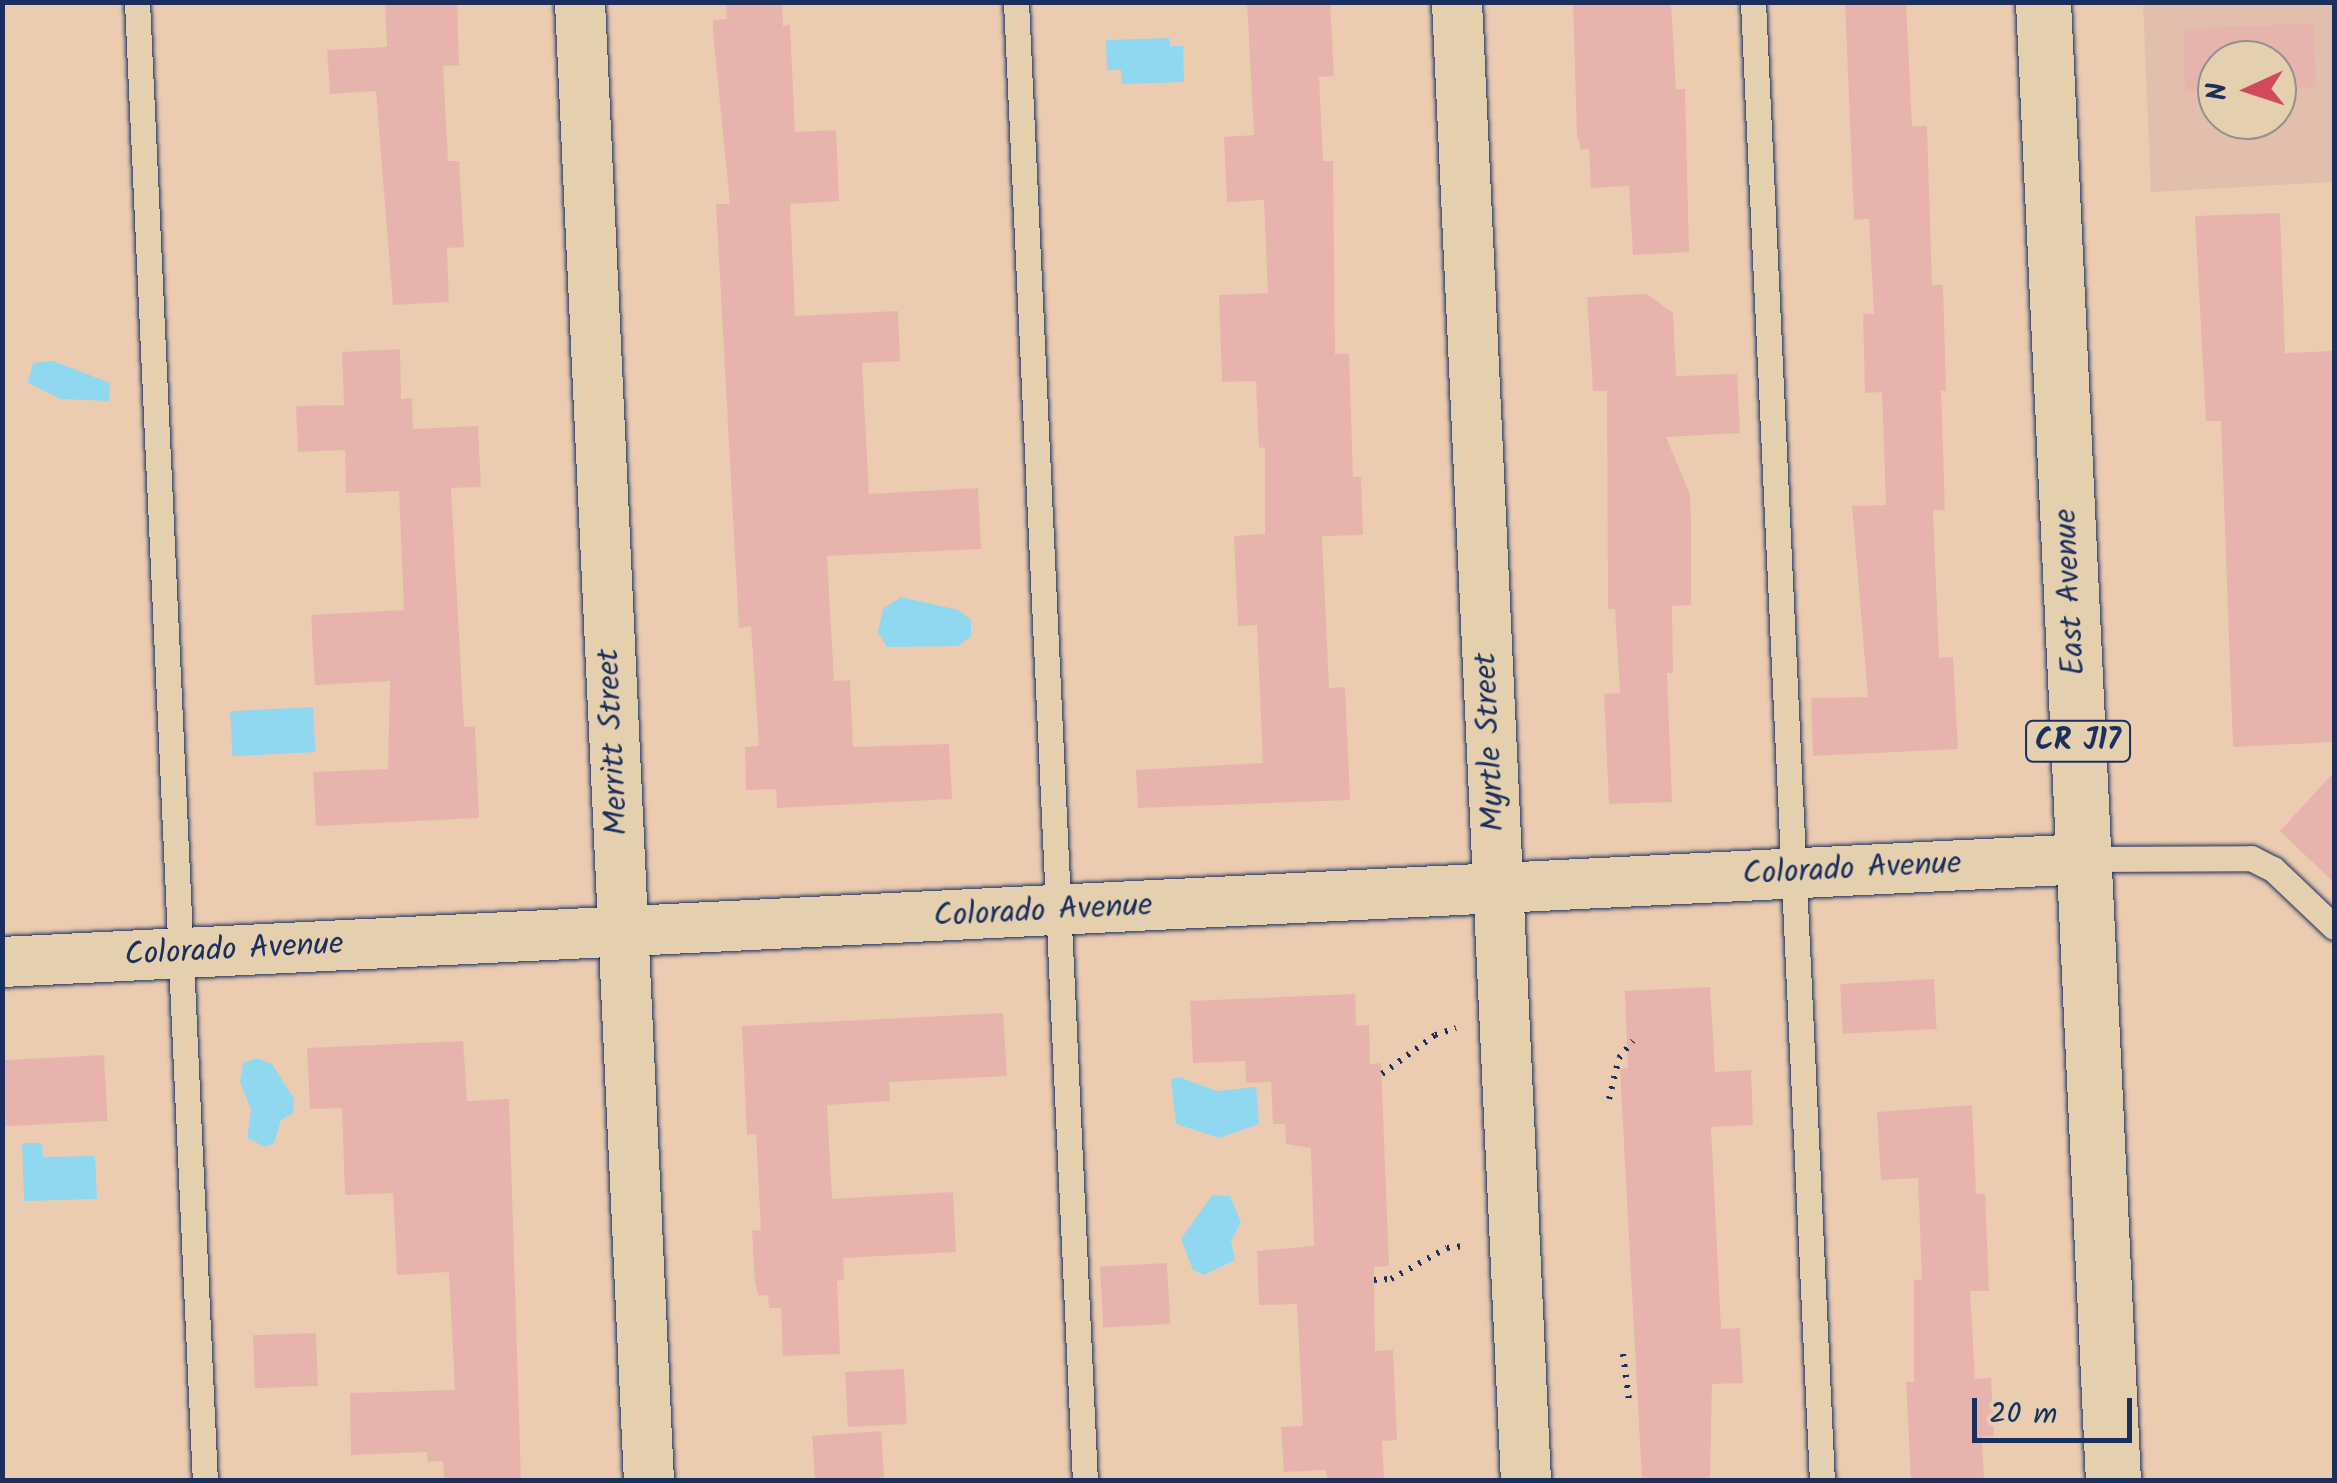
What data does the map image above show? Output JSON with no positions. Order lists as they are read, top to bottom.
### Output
{
  "streets": {
    "main road": ["East Avenue", "CR J17"],
    "street": ["Merritt Street", "Myrtle Street", "Colorado Avenue"]
  },
  "crossings": [
    ["East Avenue", "Colorado Avenue"],
    ["Merritt Street", "Colorado Avenue"],
    ["Myrtle Street", "Colorado Avenue"]
  ],
  "scale_bar": "20 m",
  "north": "left"
}
